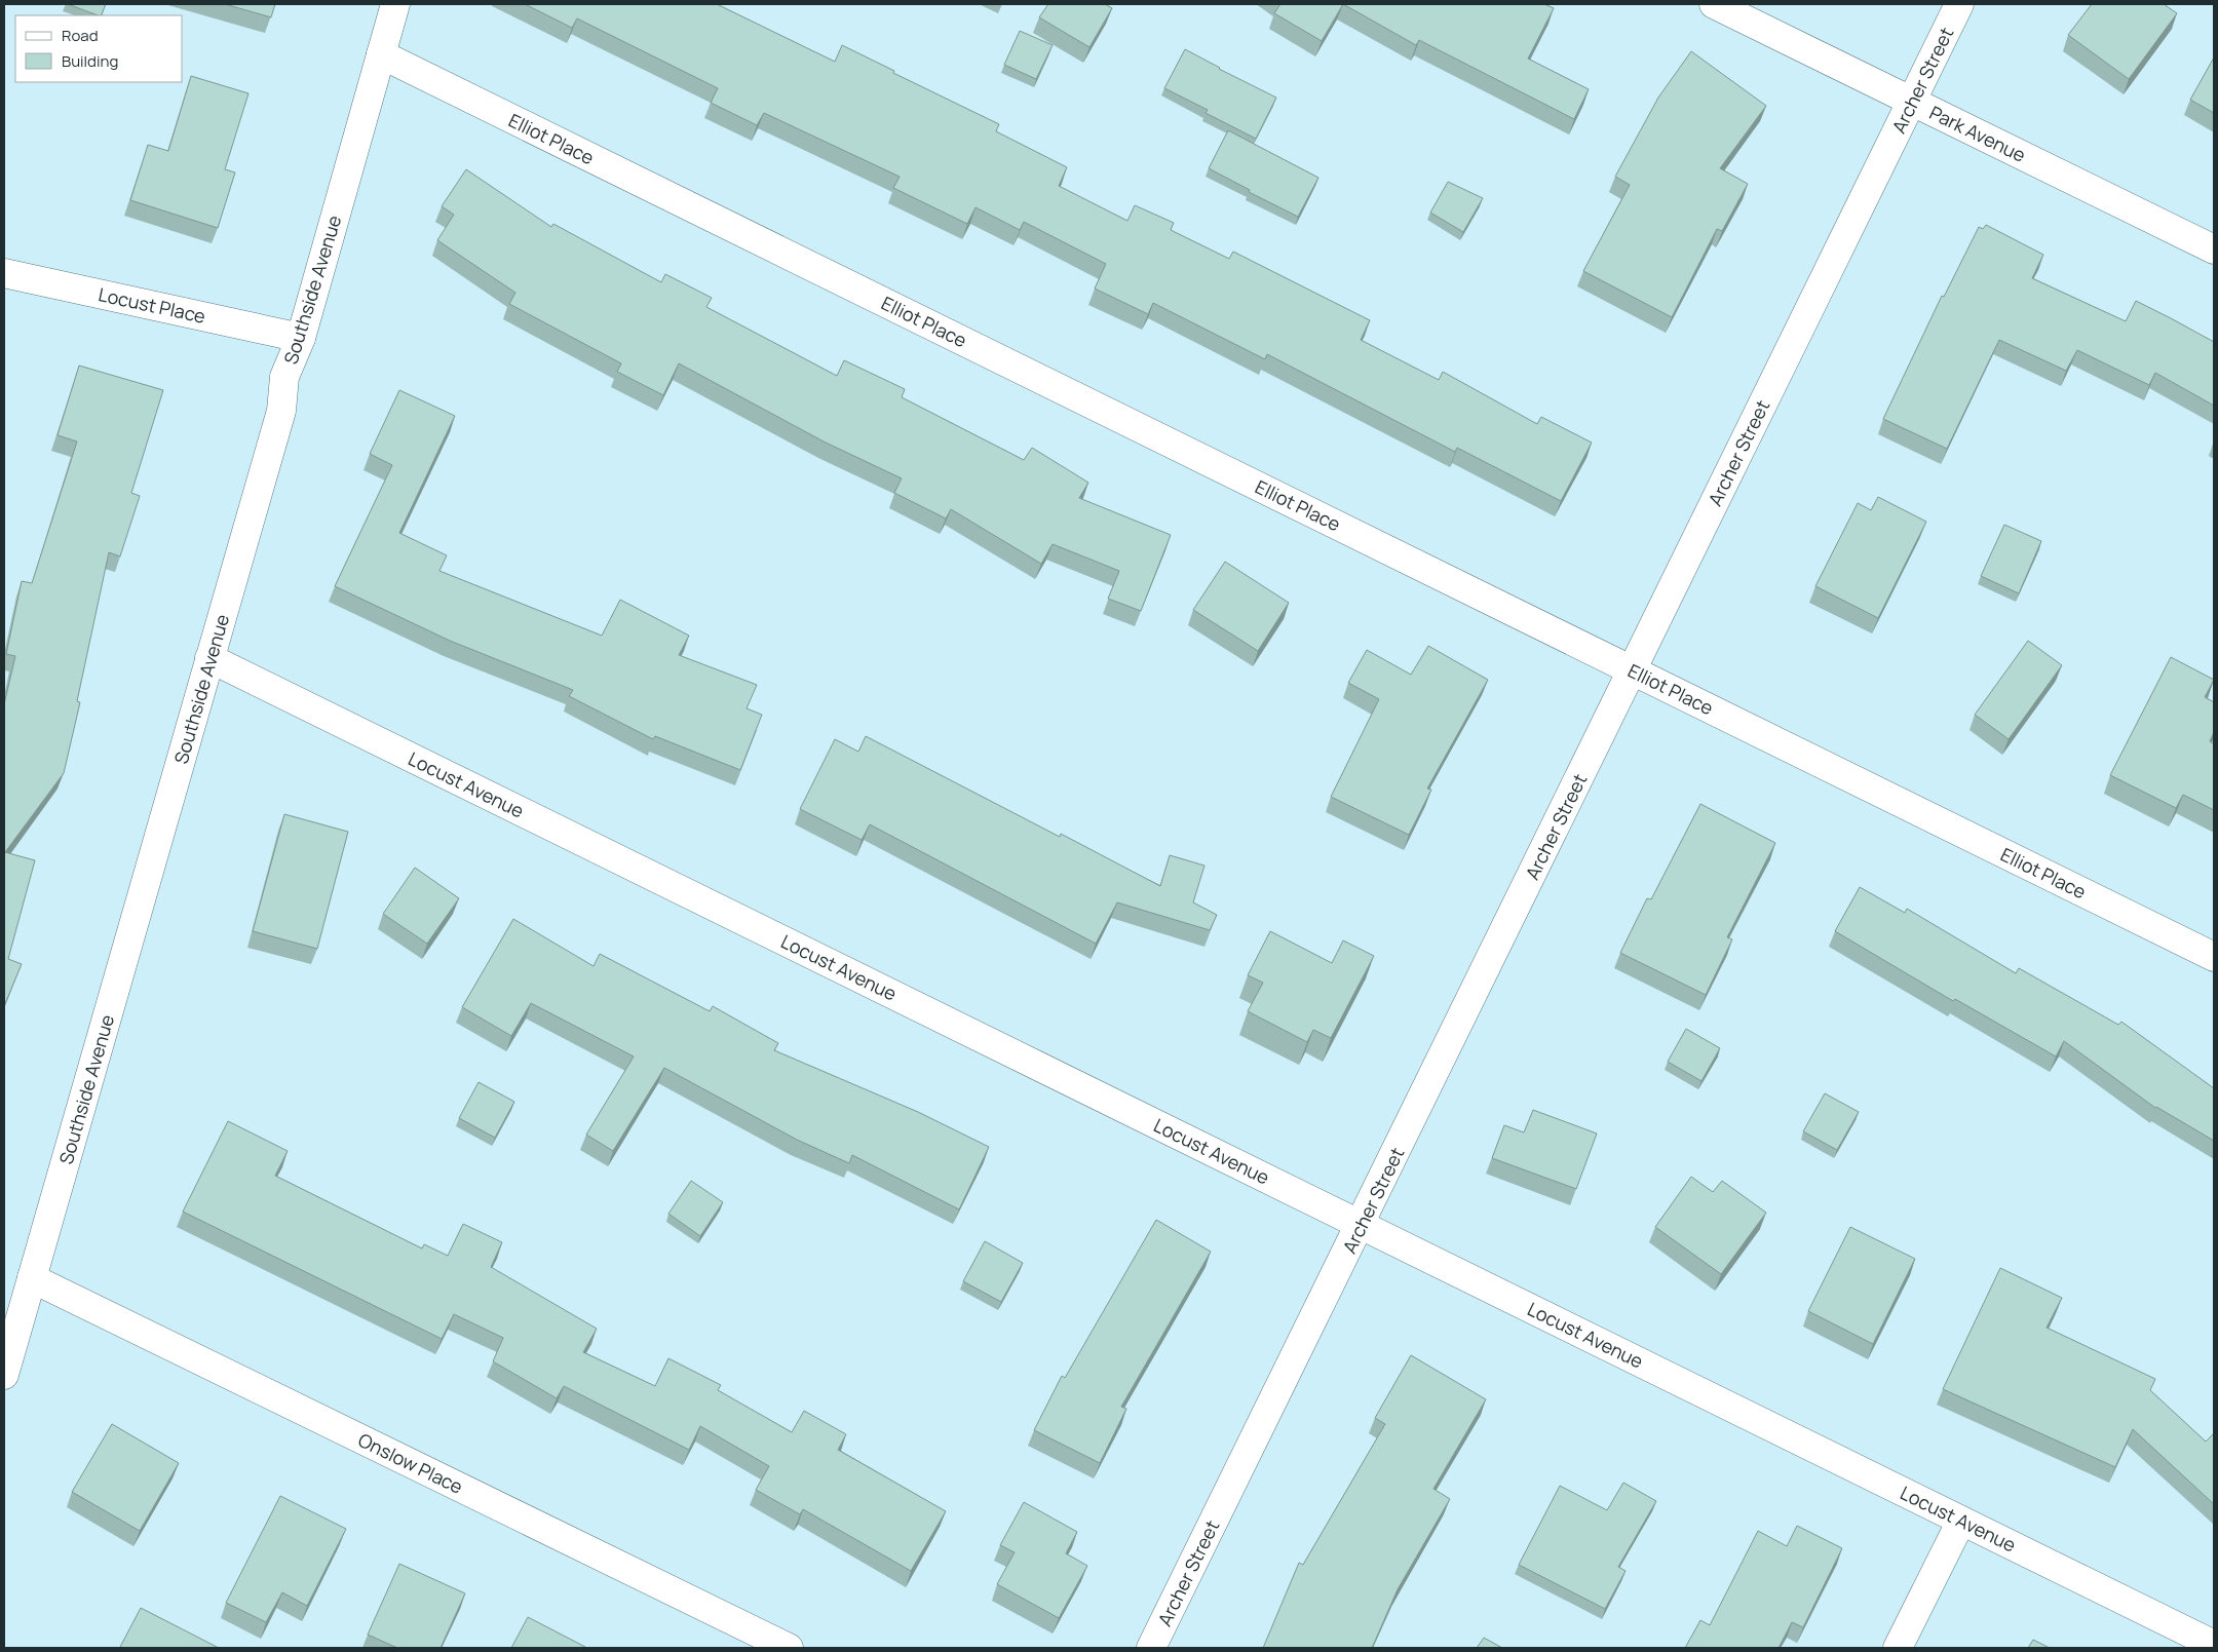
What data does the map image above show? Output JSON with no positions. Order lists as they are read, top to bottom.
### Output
{
  "streets": {
    "street": [
      "Archer Street",
      "Park Avenue",
      "Elliot Place",
      "Southside Avenue",
      "Locust Place",
      "Locust Avenue",
      "Onslow Place"
    ]
  },
  "crossings": [
    ["Archer Street", "Park Avenue"],
    ["Archer Street", "Elliot Place"],
    ["Archer Street", "Locust Avenue"],
    ["Elliot Place", "Southside Avenue"],
    ["Southside Avenue", "Locust Place"],
    ["Southside Avenue", "Locust Avenue"],
    ["Southside Avenue", "Onslow Place"]
  ],
  "legend": ["Road", "Building"]
}
